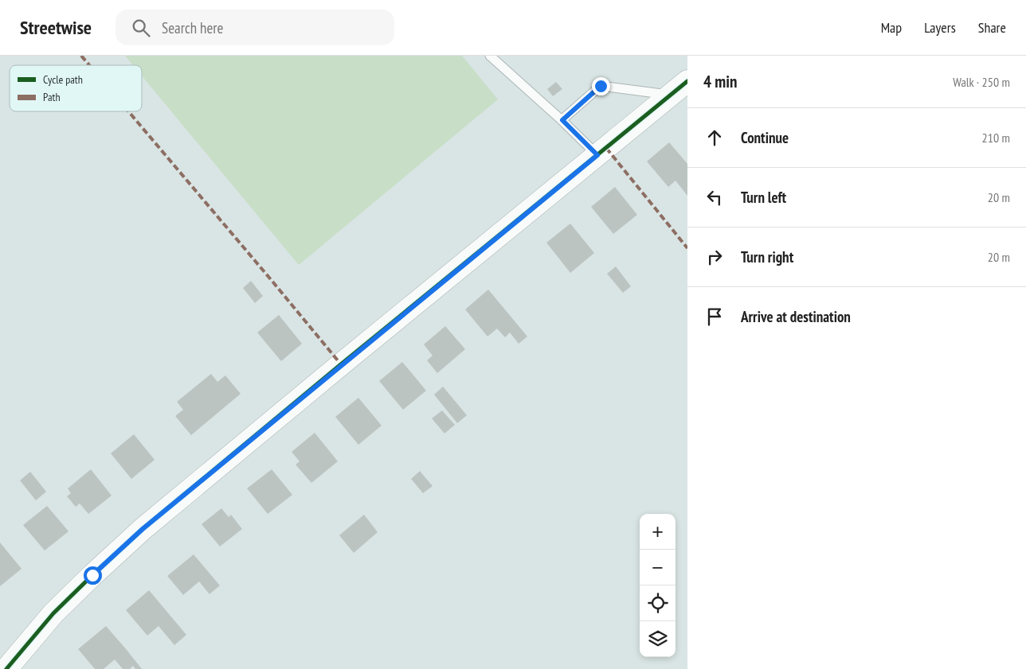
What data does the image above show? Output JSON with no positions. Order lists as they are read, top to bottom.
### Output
{
  "legend": ["Cycle path", "Path"],
  "page": {
    "header": "Streetwise",
    "search": "Search here",
    "nav": ["Map", "Layers", "Share"],
    "heading": ["4 min", "Walk · 250 m"],
    "list": [
      ["Continue", "210 m"],
      ["Turn left", "20 m"],
      ["Turn right", "20 m"],
      "Arrive at destination"
    ],
    "map_buttons": ["+", "−"]
  }
}
